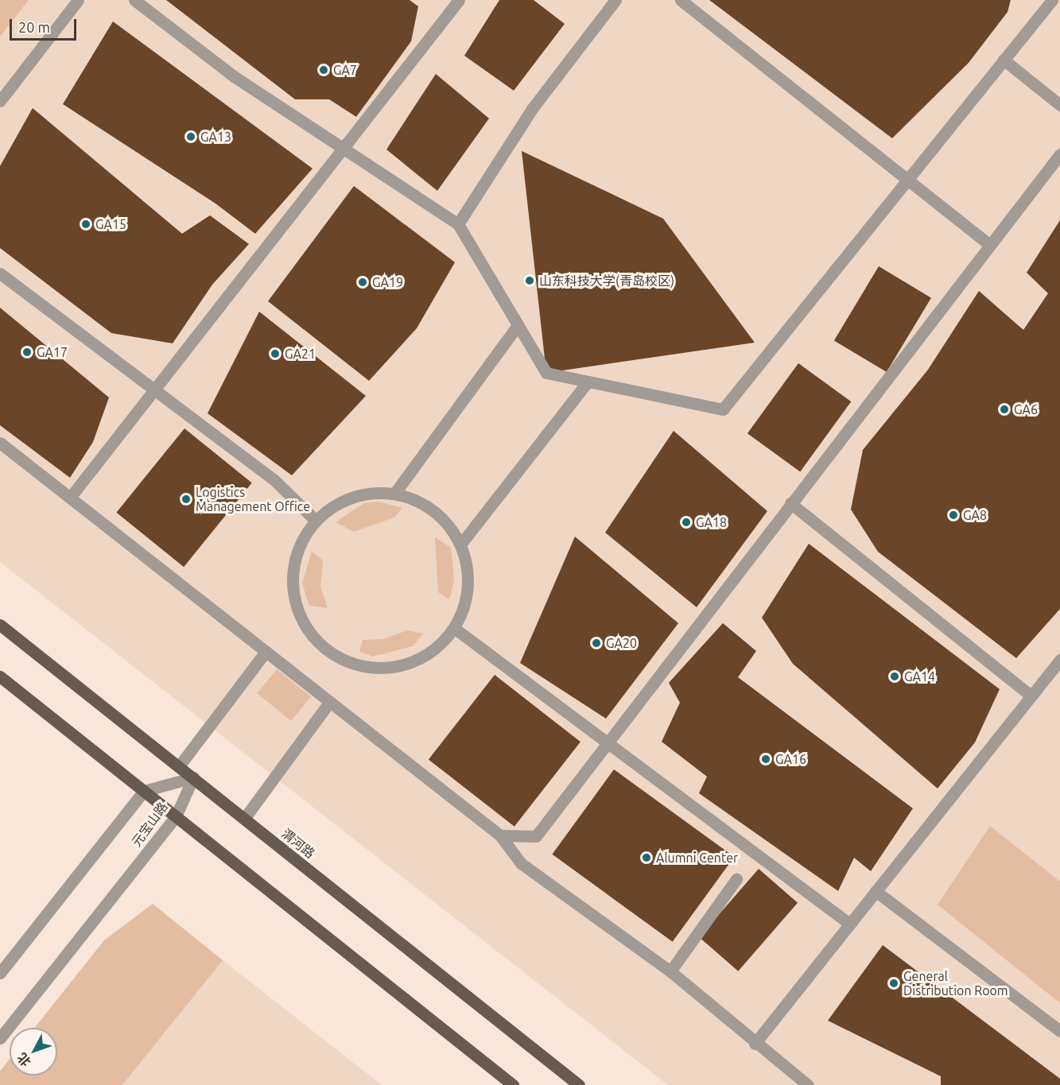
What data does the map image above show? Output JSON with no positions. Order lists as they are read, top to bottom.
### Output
{
  "streets": {
    "main road": ["渭河路"],
    "street": ["元宝山路"]
  },
  "crossings": [
    ["元宝山路", "渭河路"]
  ],
  "places": [
    "GA7",
    "GA13",
    "GA15",
    "山东科技大学(青岛校区)",
    "GA19",
    "GA17",
    "GA21",
    "GA6",
    "Logistics Management Office",
    "GA8",
    "GA18",
    "GA20",
    "GA14",
    "GA16",
    "Alumni Center",
    "General Distribution Room"
  ],
  "scale_bar": "20 m",
  "north": "bottom left"
}
